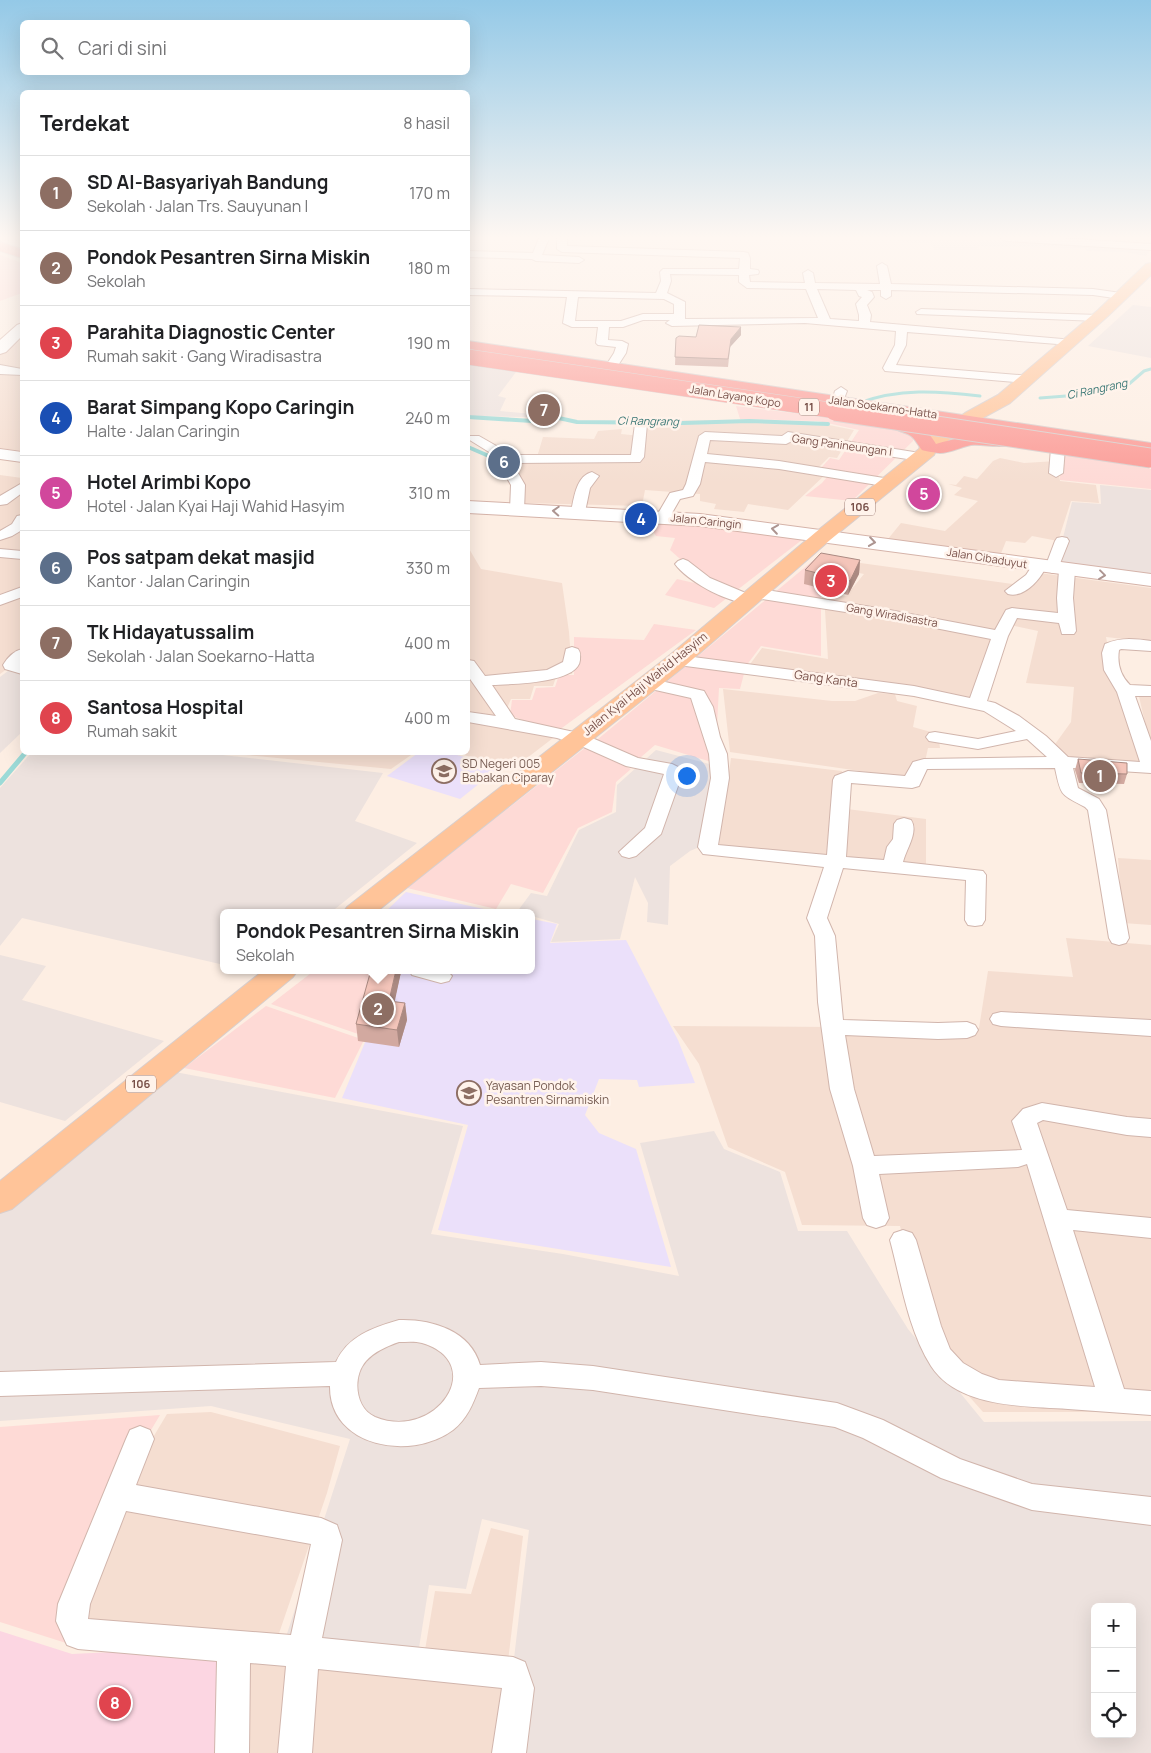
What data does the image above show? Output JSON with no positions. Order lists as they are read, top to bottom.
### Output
{
  "streets": {
    "highway": ["Jalan Layang Kopo", "11", "Jalan Soekarno-Hatta"],
    "main road": [
      "106",
      "Jalan Caringin",
      "Jalan Cibaduyut",
      "Jalan Kyai Haji Wahid Hasyim"
    ],
    "street": ["Gang Panineungan I", "Gang Wiradisastra", "Gang Kanta"]
  },
  "crossings": [
    ["Jalan Layang Kopo", "Jalan Soekarno-Hatta"],
    ["Jalan Soekarno-Hatta", "Gang Panineungan I"],
    ["Jalan Soekarno-Hatta", "Jalan Kyai Haji Wahid Hasyim"],
    ["Gang Panineungan I", "Jalan Kyai Haji Wahid Hasyim"],
    ["Jalan Caringin", "Jalan Cibaduyut"],
    ["Jalan Caringin", "Jalan Kyai Haji Wahid Hasyim"],
    ["Jalan Cibaduyut", "Jalan Kyai Haji Wahid Hasyim"],
    ["Gang Wiradisastra", "Jalan Kyai Haji Wahid Hasyim"],
    ["Gang Kanta", "Jalan Kyai Haji Wahid Hasyim"]
  ],
  "one_way": ["Jalan Caringin", "Jalan Cibaduyut"],
  "water": ["Ci Rangrang"],
  "places": {
    "school or university": ["SD Negeri 005 Babakan Ciparay", "Yayasan Pondok Pesantren Sirnamiskin"]
  },
  "page": {
    "search": "Cari di sini",
    "heading": ["Terdekat", "8 hasil"],
    "list": [
      {
        "mark": "1",
        "name": "SD Al-Basyariyah Bandung",
        "note": "Sekolah · Jalan Trs. Sauyunan I",
        "value": "170 m"
      },
      {
        "mark": "2",
        "name": "Pondok Pesantren Sirna Miskin",
        "note": "Sekolah",
        "value": "180 m"
      },
      {
        "mark": "3",
        "name": "Parahita Diagnostic Center",
        "note": "Rumah sakit · Gang Wiradisastra",
        "value": "190 m"
      },
      {
        "mark": "4",
        "name": "Barat Simpang Kopo Caringin",
        "note": "Halte · Jalan Caringin",
        "value": "240 m"
      },
      {
        "mark": "5",
        "name": "Hotel Arimbi Kopo",
        "note": "Hotel · Jalan Kyai Haji Wahid Hasyim",
        "value": "310 m"
      },
      {
        "mark": "6",
        "name": "Pos satpam dekat masjid",
        "note": "Kantor · Jalan Caringin",
        "value": "330 m"
      },
      {
        "mark": "7",
        "name": "Tk Hidayatussalim",
        "note": "Sekolah · Jalan Soekarno-Hatta",
        "value": "400 m"
      },
      {
        "mark": "8",
        "name": "Santosa Hospital",
        "note": "Rumah sakit",
        "value": "400 m"
      }
    ],
    "pins": [
      "7",
      "6",
      "5",
      "4",
      "3",
      "1",
      "2",
      "8"
    ],
    "popup": ["Pondok Pesantren Sirna Miskin", "Sekolah"],
    "map_buttons": ["+", "−"]
  }
}
